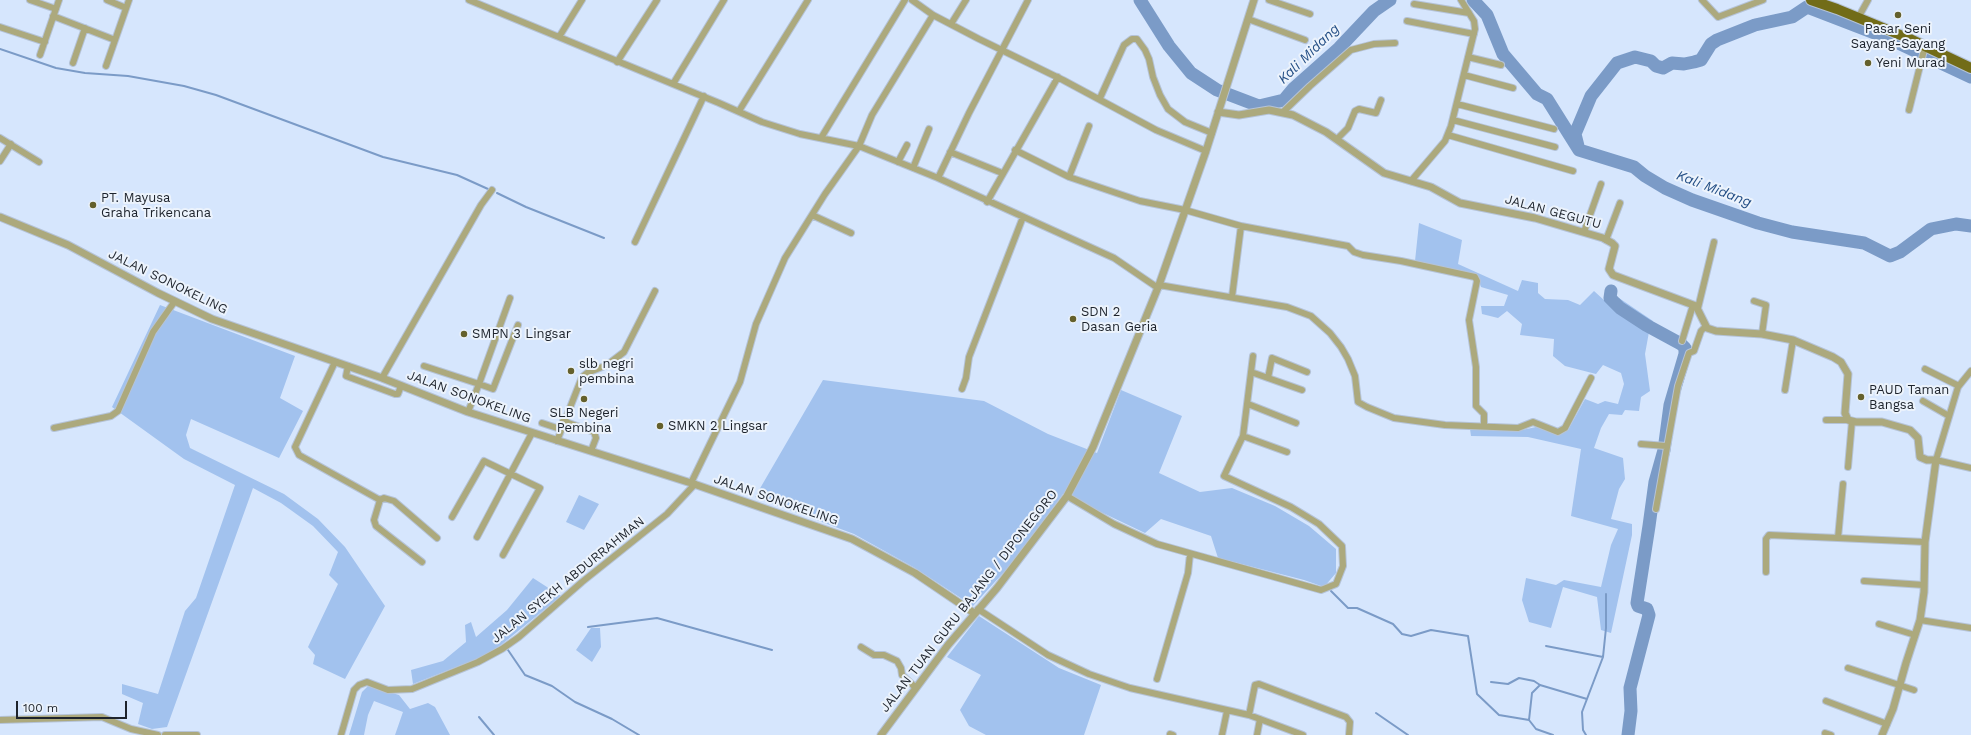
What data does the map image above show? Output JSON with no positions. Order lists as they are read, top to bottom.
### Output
{
  "streets": {
    "street": [
      "JALAN GEGUTU",
      "JALAN SONOKELING",
      "JALAN SYEKH ABDURRAHMAN",
      "JALAN TUAN GURU BAJANG / DIPONEGORO"
    ]
  },
  "crossings": [
    ["JALAN GEGUTU", "JALAN TUAN GURU BAJANG / DIPONEGORO"],
    ["JALAN SONOKELING", "JALAN SYEKH ABDURRAHMAN"],
    ["JALAN SONOKELING", "JALAN TUAN GURU BAJANG / DIPONEGORO"]
  ],
  "water": ["Kali Midang"],
  "places": [
    "Pasar Seni Sayang-Sayang",
    "Yeni Murad",
    "PT. Mayusa Graha Trikencana",
    "SDN 2 Dasan Geria",
    "SMPN 3 Lingsar",
    "slb negri pembina",
    "PAUD Taman Bangsa",
    "SLB Negeri Pembina",
    "SMKN 2 Lingsar"
  ],
  "scale_bar": "100 m"
}
